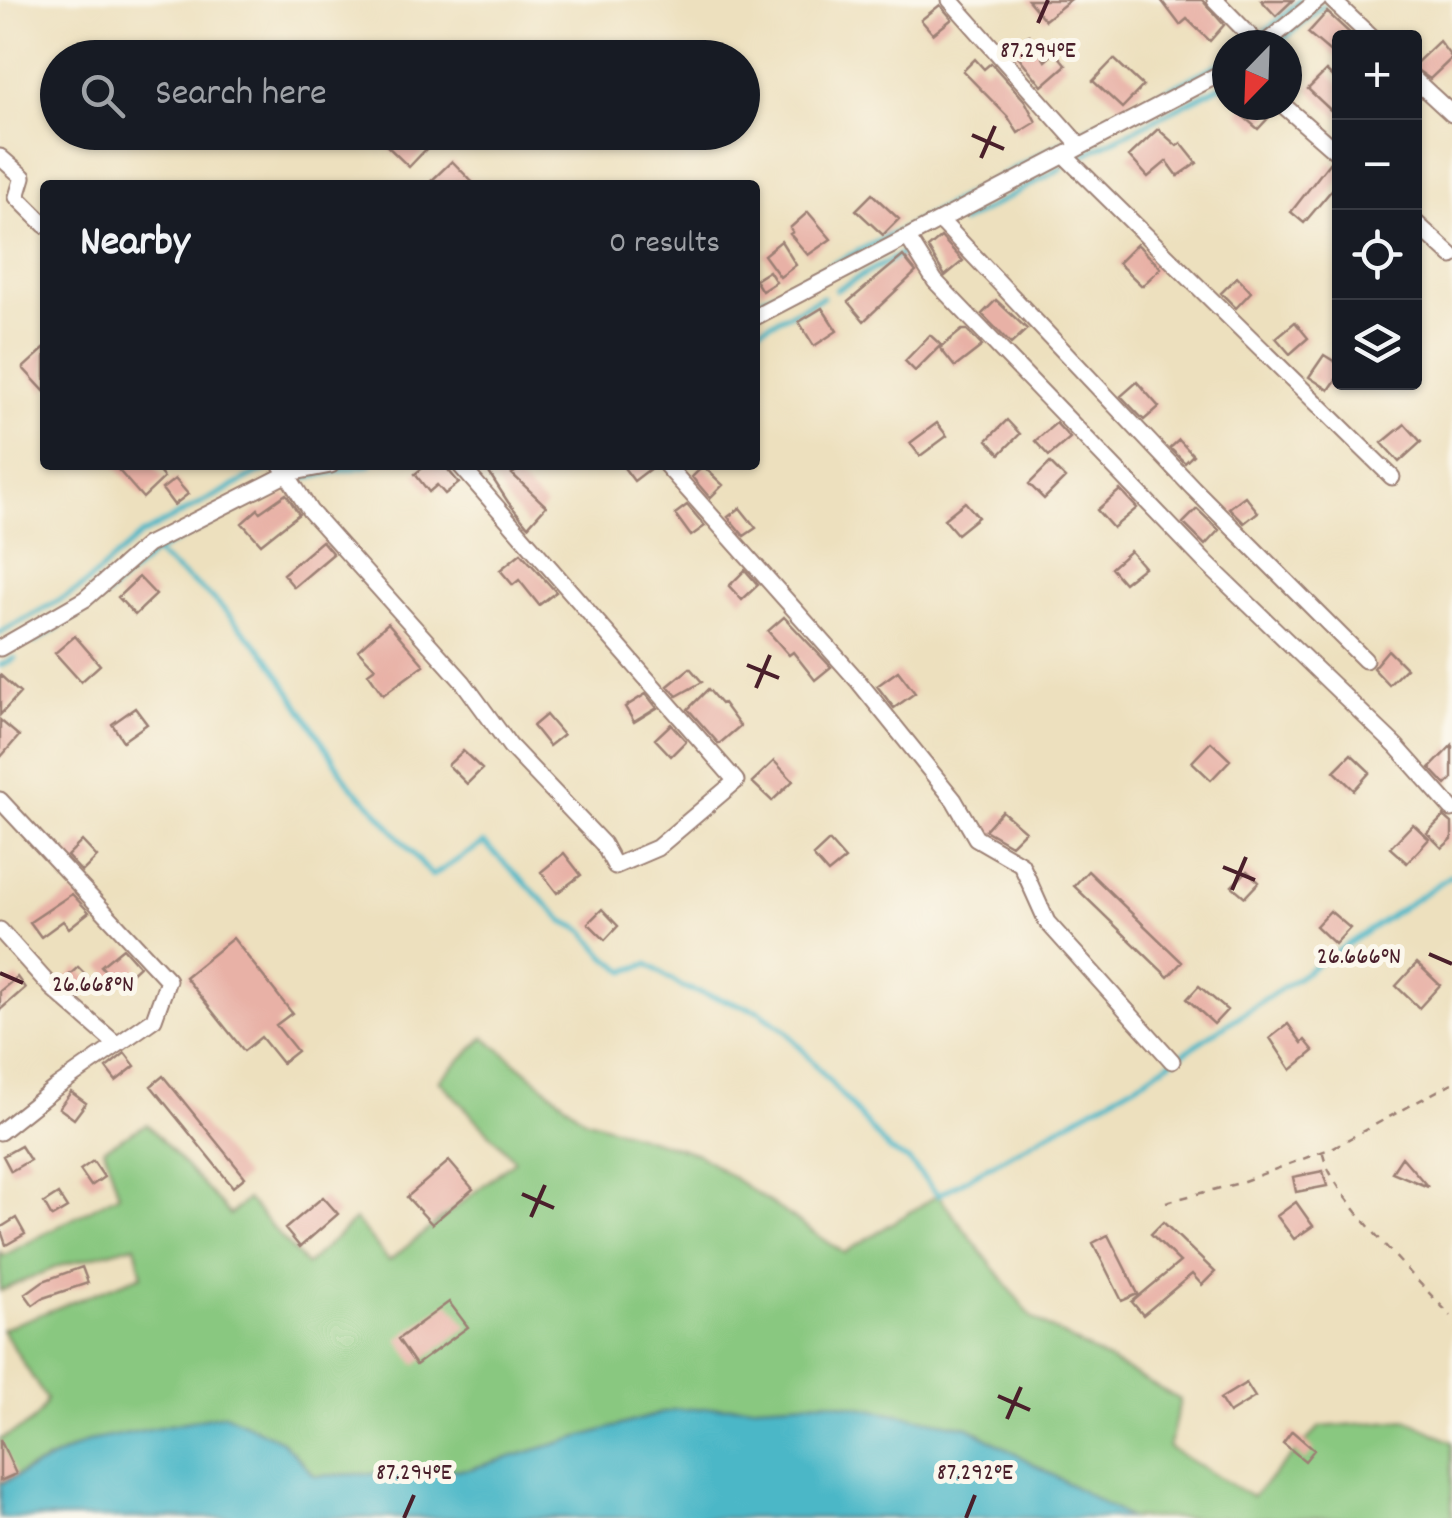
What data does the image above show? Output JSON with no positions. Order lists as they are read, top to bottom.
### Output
{
  "north": "bottom left",
  "page": {
    "map_buttons": ["+", "−"],
    "search": "Search here",
    "heading": ["Nearby", "0 results"]
  },
  "coordinates": [
    "87.294°E",
    "26.666°N",
    "26.668°N",
    "87.292°E"
  ]
}
